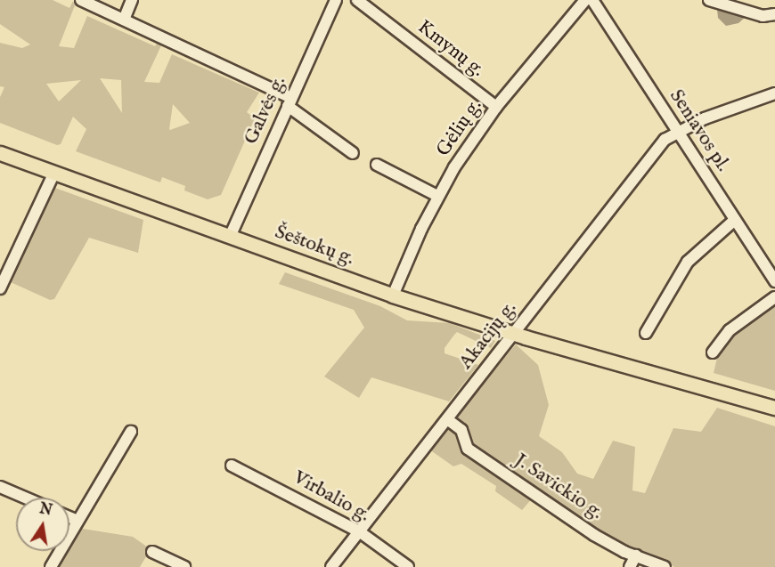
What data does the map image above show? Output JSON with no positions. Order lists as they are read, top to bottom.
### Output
{
  "streets": {
    "main road": ["Šeštokų g."],
    "street": [
      "Kmynų g.",
      "Galvės g.",
      "Gėlių g.",
      "Seniavos pl.",
      "Akacijų g.",
      "J. Savickio g.",
      "Virbalio g."
    ]
  },
  "crossings": [
    ["Kmynų g.", "Gėlių g."],
    ["Galvės g.", "Šeštokų g."],
    ["Gėlių g.", "Šeštokų g."],
    ["Seniavos pl.", "Akacijų g."],
    ["Šeštokų g.", "Akacijų g."],
    ["Akacijų g.", "J. Savickio g."],
    ["Akacijų g.", "Virbalio g."]
  ],
  "north": "top"
}
